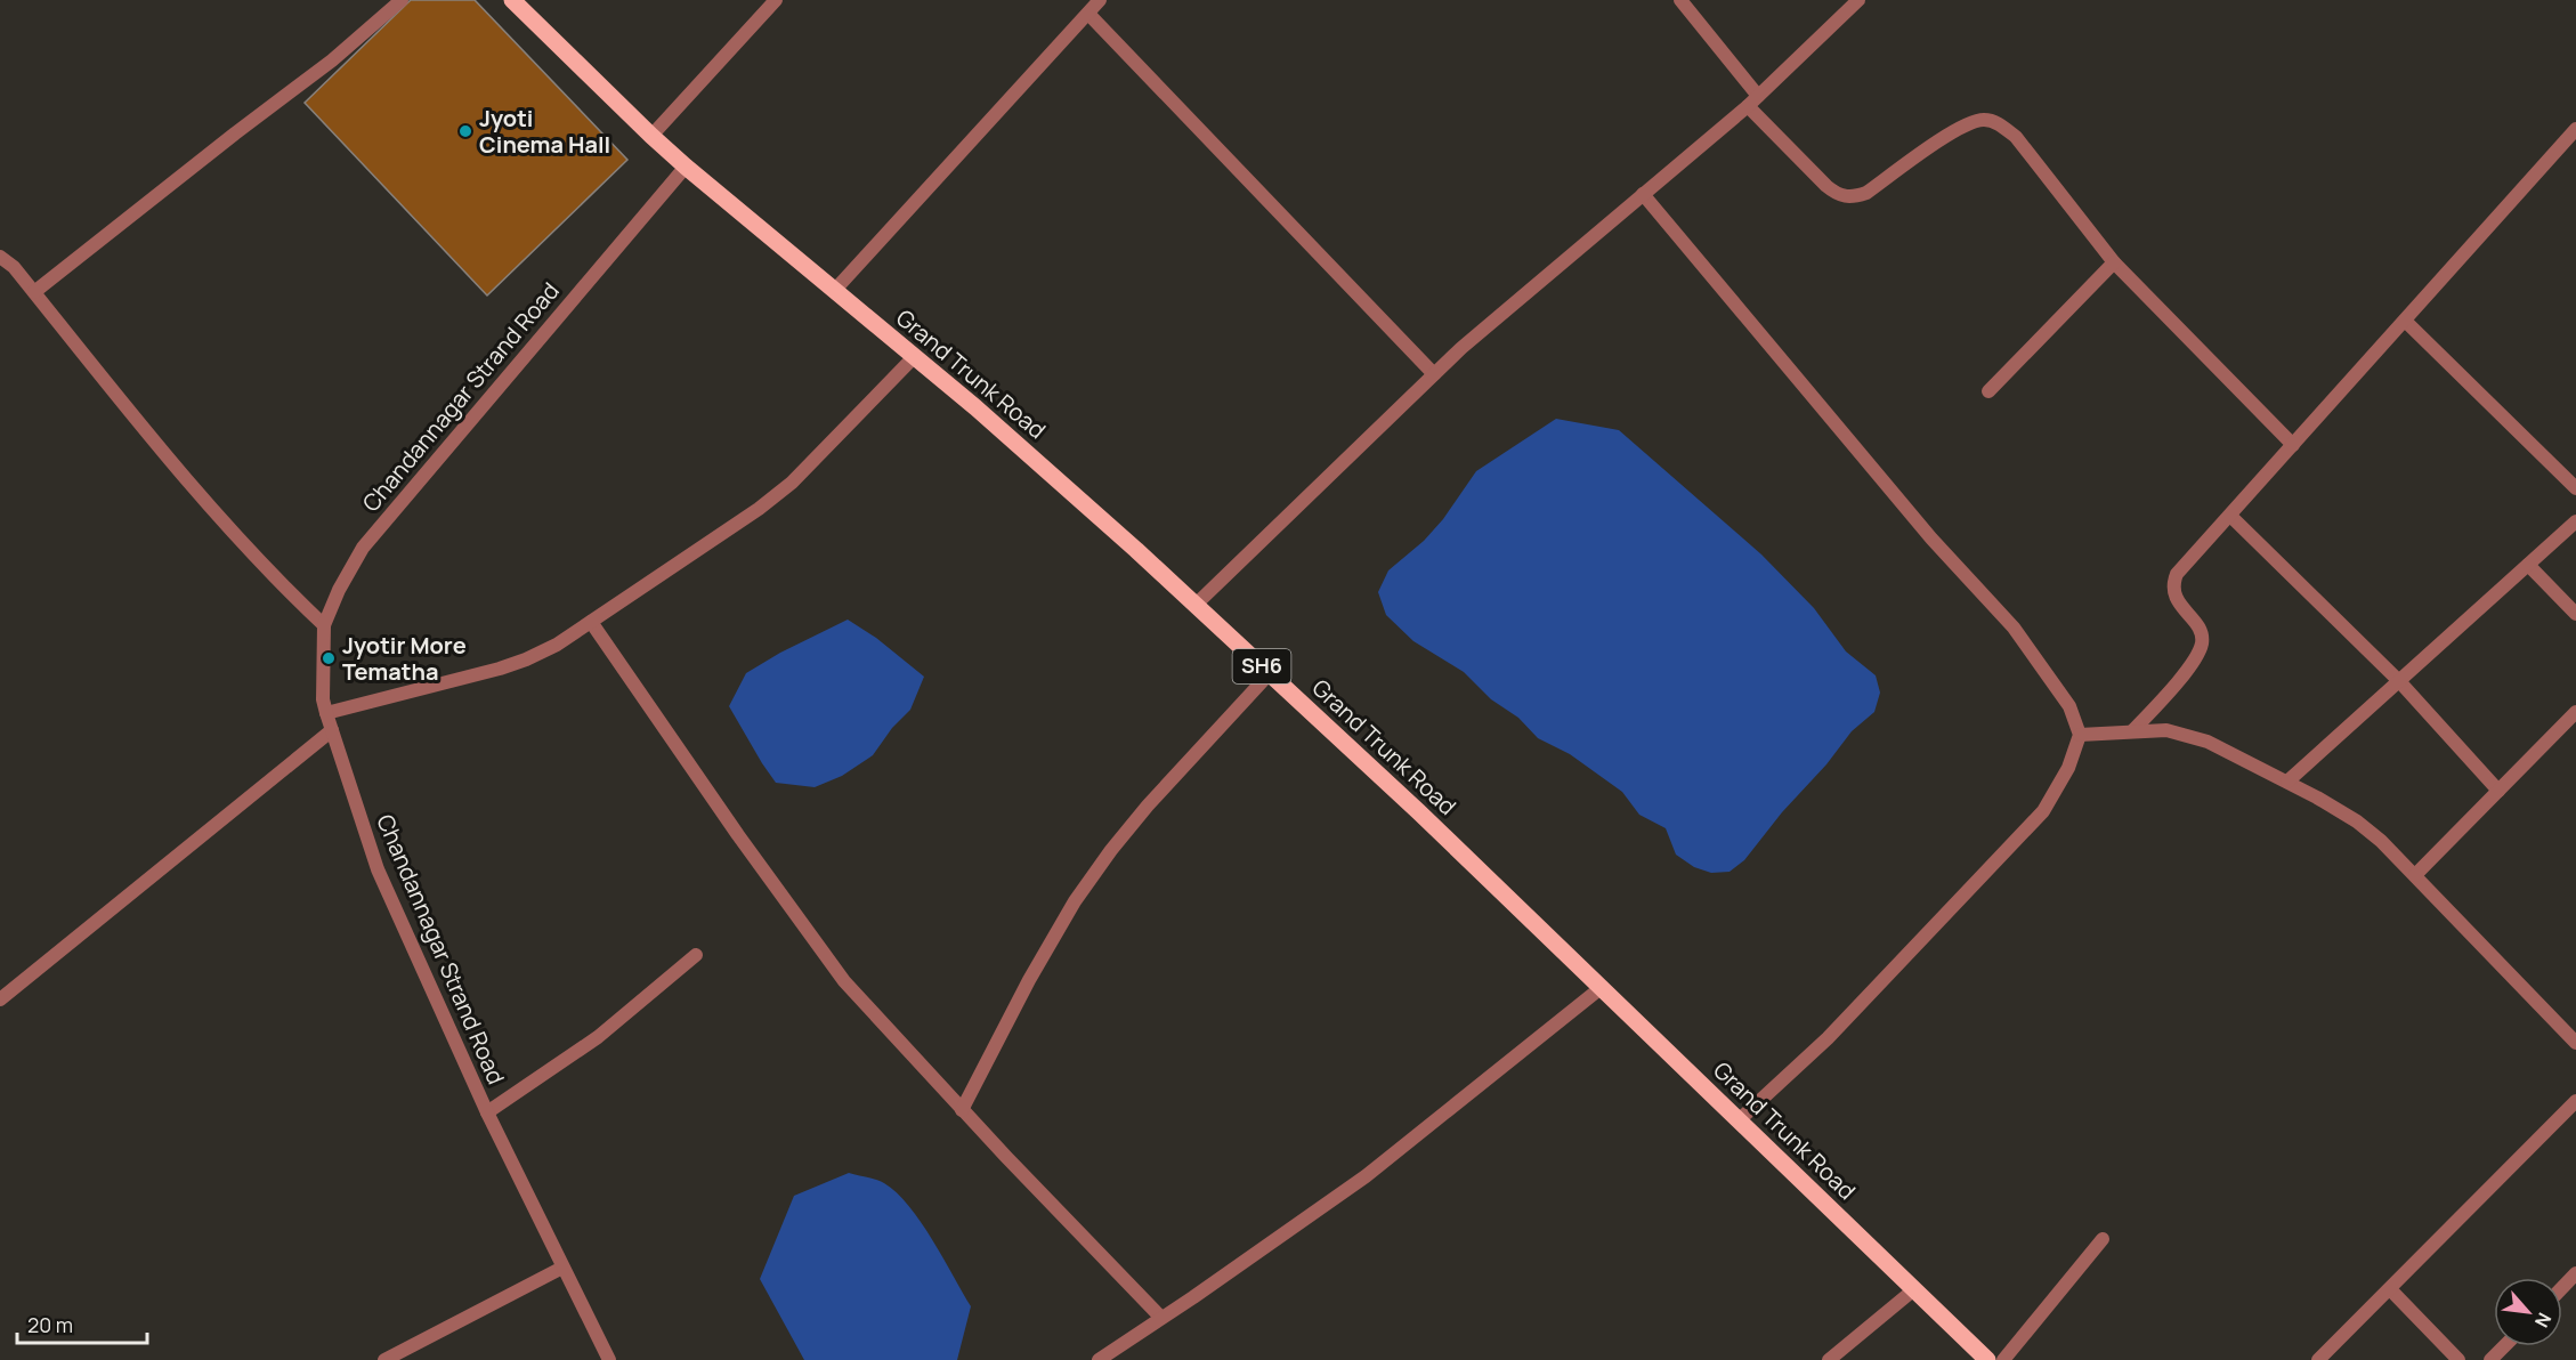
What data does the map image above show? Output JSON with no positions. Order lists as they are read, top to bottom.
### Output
{
  "streets": {
    "main road": ["Grand Trunk Road", "SH6"],
    "street": ["Chandannagar Strand Road"]
  },
  "crossings": [
    ["Grand Trunk Road", "Chandannagar Strand Road"]
  ],
  "places": ["Jyoti Cinema Hall", "Jyotir More Tematha"],
  "scale_bar": "20 m",
  "north": "bottom right"
}
